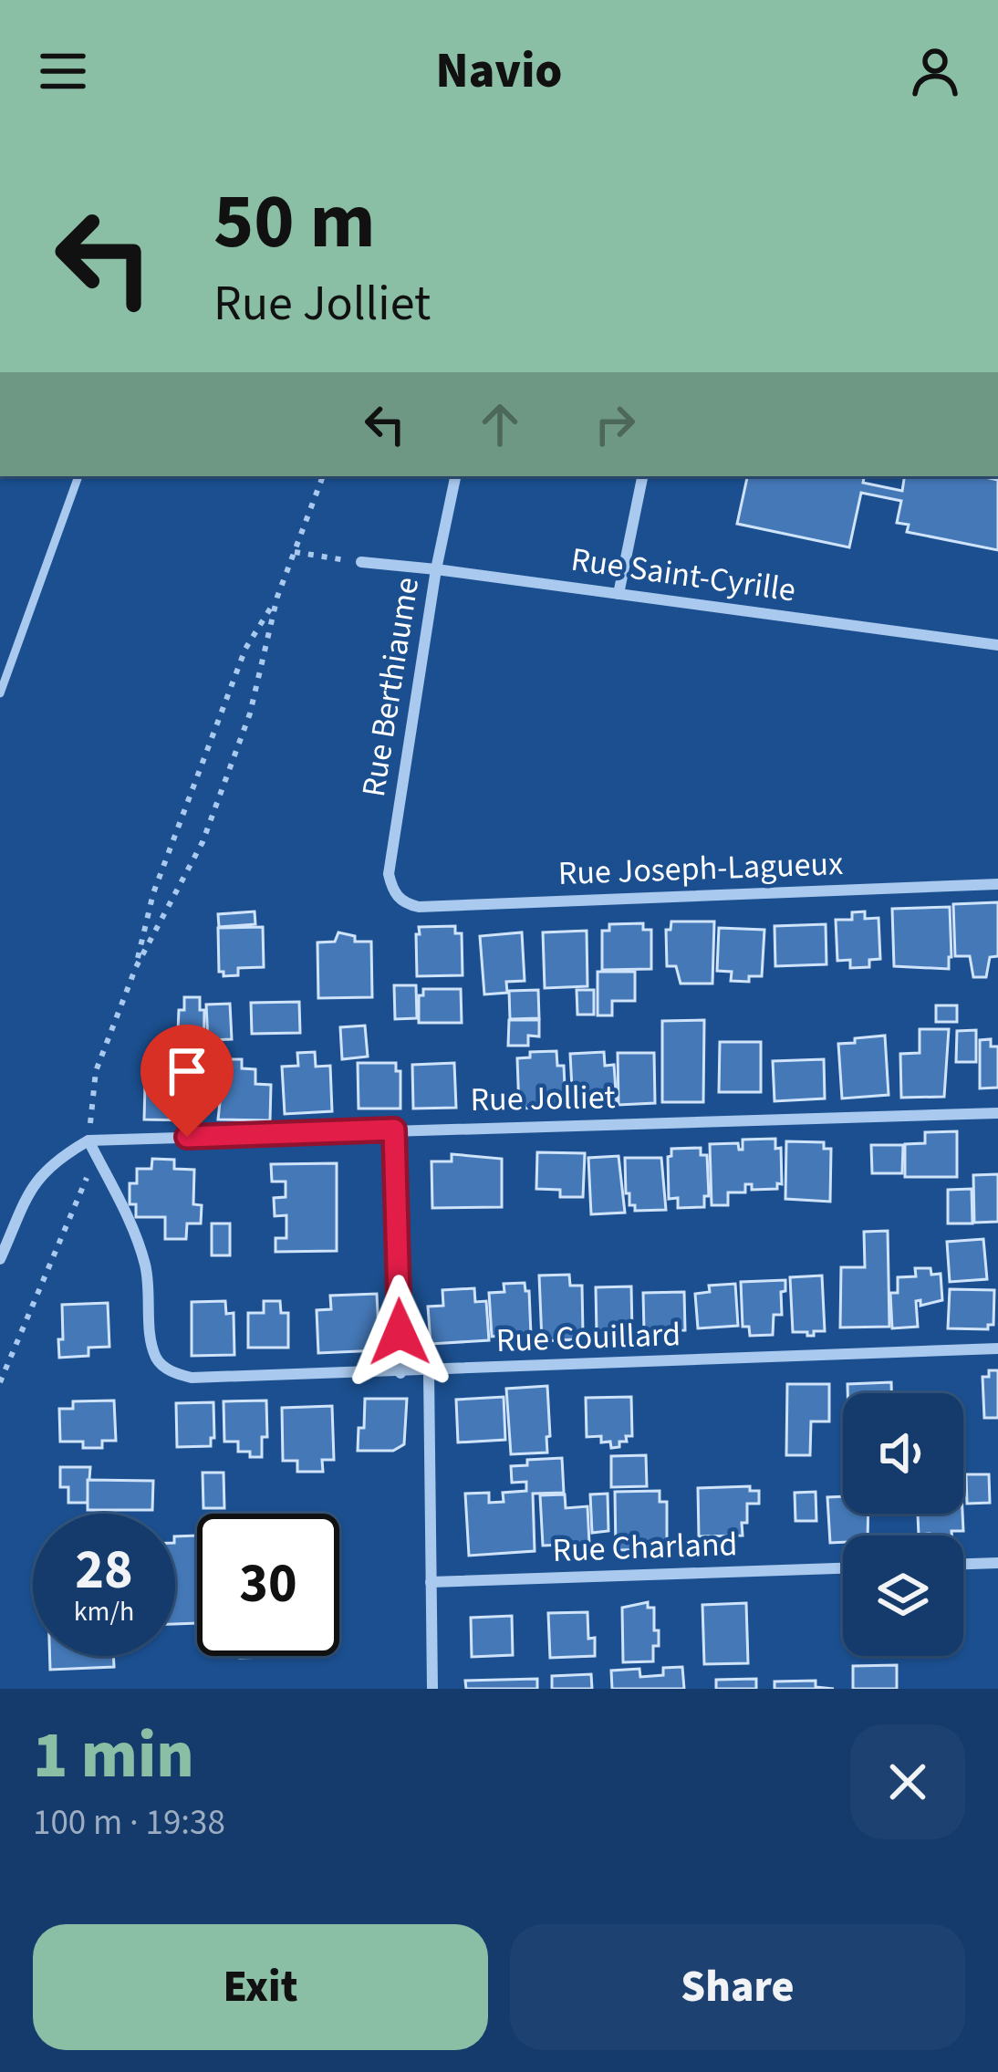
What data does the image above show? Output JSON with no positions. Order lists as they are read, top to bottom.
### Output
{
  "streets": {
    "street": [
      "Rue Saint-Cyrille",
      "Rue Berthiaume",
      "Rue Joseph-Lagueux",
      "Rue Jolliet",
      "Rue Couillard",
      "Rue Charland"
    ]
  },
  "crossings": [
    ["Rue Saint-Cyrille", "Rue Berthiaume"],
    ["Rue Berthiaume", "Rue Joseph-Lagueux"],
    ["Rue Jolliet", "Rue Couillard"]
  ],
  "page": {
    "header": "Navio",
    "turn": ["50 m", "Rue Jolliet"],
    "speed": "28 km/h",
    "limit": "30",
    "heading": ["1 min", "100 m · 19:38"],
    "buttons": ["Exit", "Share"]
  }
}
